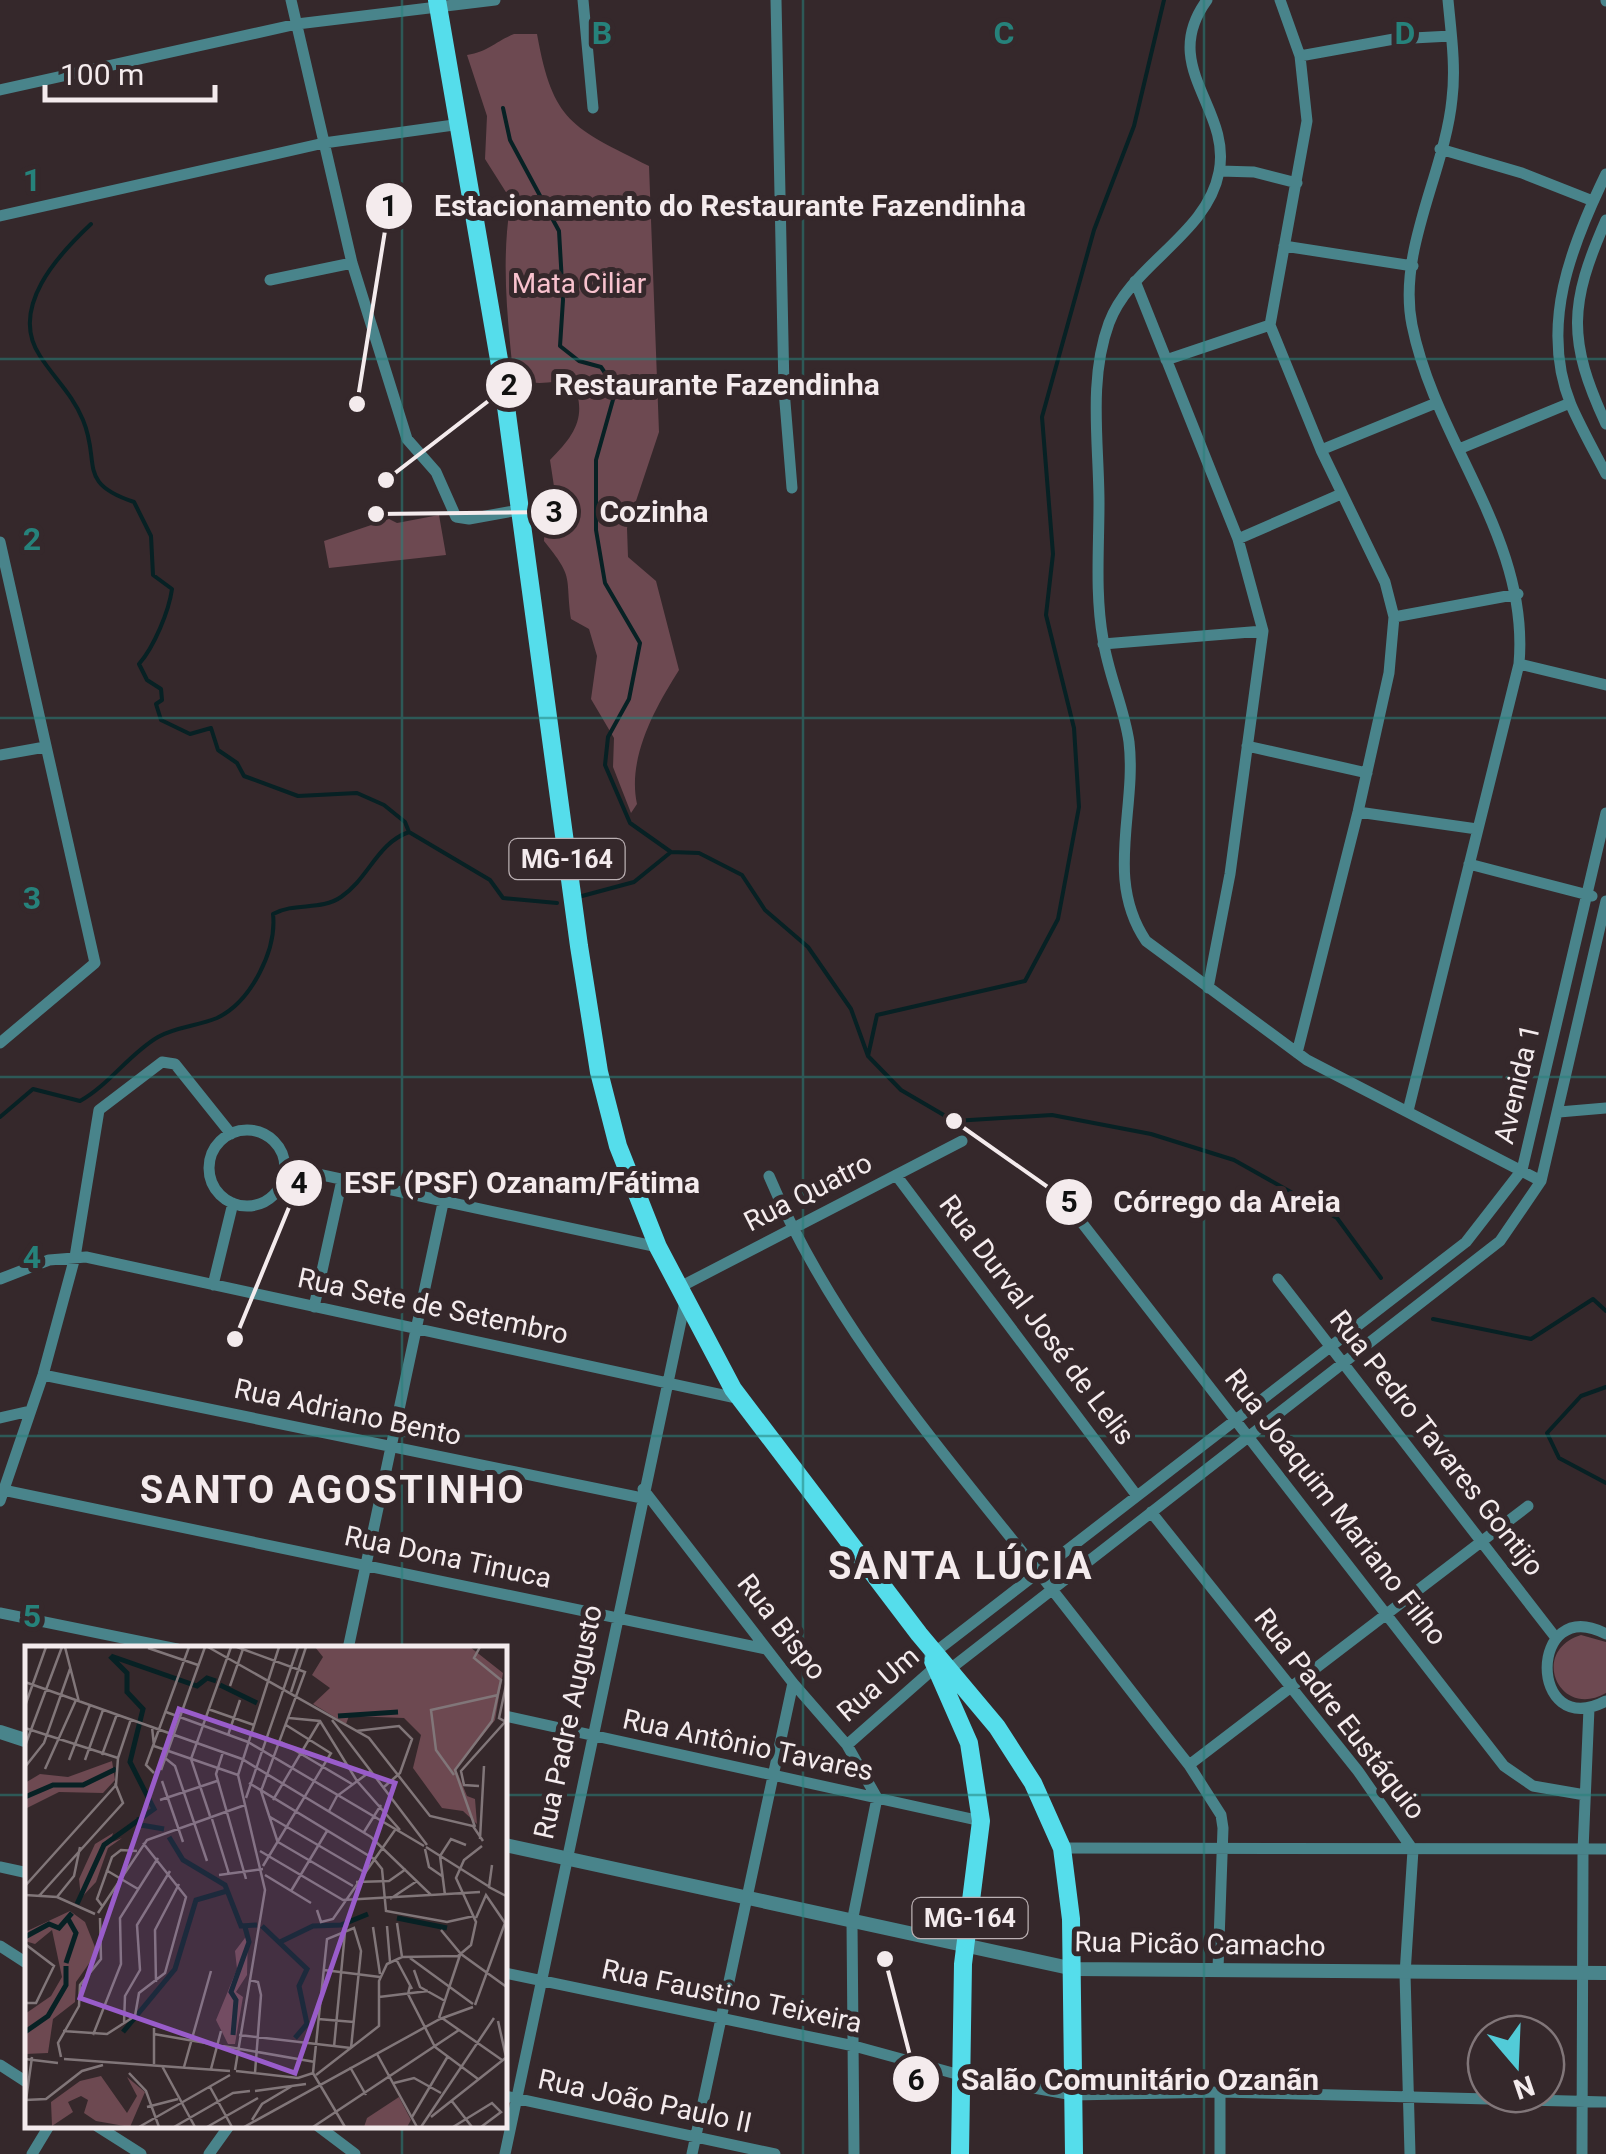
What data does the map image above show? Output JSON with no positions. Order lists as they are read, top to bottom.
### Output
{
  "streets": {
    "main road": ["MG-164"],
    "street": [
      "Avenida 1",
      "Rua Quatro",
      "Rua Sete de Setembro",
      "Rua Durval José de Lelis",
      "Rua Adriano Bento",
      "Rua Pedro Tavares Gontijo",
      "Rua Joaquim Mariano Filho",
      "Rua Dona Tinuca",
      "Rua Bispo",
      "Rua Um",
      "Rua Padre Eustáquio",
      "Rua Padre Augusto",
      "Rua Antônio Tavares",
      "Rua Picão Camacho",
      "Rua Faustino Teixeira",
      "Rua João Paulo II"
    ]
  },
  "crossings": [
    ["MG-164", "Avenida 1"],
    ["MG-164", "Rua Quatro"],
    ["MG-164", "Rua Sete de Setembro"],
    ["MG-164", "Rua Um"],
    ["MG-164", "Rua Padre Augusto"],
    ["MG-164", "Rua Antônio Tavares"],
    ["MG-164", "Rua Picão Camacho"],
    ["MG-164", "Rua Faustino Teixeira"],
    ["Avenida 1", "Rua Durval José de Lelis"],
    ["Avenida 1", "Rua Pedro Tavares Gontijo"],
    ["Avenida 1", "Rua Joaquim Mariano Filho"],
    ["Avenida 1", "Rua Um"],
    ["Avenida 1", "Rua Padre Eustáquio"],
    ["Rua Quatro", "Rua Durval José de Lelis"],
    ["Rua Quatro", "Rua Padre Augusto"],
    ["Rua Sete de Setembro", "Rua Padre Augusto"],
    ["Rua Adriano Bento", "Rua Bispo"],
    ["Rua Adriano Bento", "Rua Padre Augusto"],
    ["Rua Dona Tinuca", "Rua Bispo"],
    ["Rua Dona Tinuca", "Rua Padre Augusto"],
    ["Rua Bispo", "Rua Um"],
    ["Rua Bispo", "Rua Padre Augusto"],
    ["Rua Bispo", "Rua Antônio Tavares"],
    ["Rua Padre Eustáquio", "Rua Picão Camacho"],
    ["Rua Padre Eustáquio", "Rua Faustino Teixeira"],
    ["Rua Padre Augusto", "Rua Antônio Tavares"],
    ["Rua Padre Augusto", "Rua Picão Camacho"],
    ["Rua Padre Augusto", "Rua Faustino Teixeira"],
    ["Rua Padre Augusto", "Rua João Paulo II"]
  ],
  "districts": ["SANTO AGOSTINHO", "SANTA LÚCIA"],
  "parks": ["Mata Ciliar"],
  "places": [
    "Estacionamento do Restaurante Fazendinha",
    "Restaurante Fazendinha",
    "Cozinha",
    "Córrego da Areia",
    "ESF (PSF) Ozanam/Fátima",
    "Salão Comunitário Ozanãn"
  ],
  "scale_bar": "100 m",
  "north": "bottom",
  "grid": {
    "columns": ["B", "C", "D"],
    "rows": [
      "1",
      "2",
      "3",
      "4",
      "5"
    ]
  }
}
